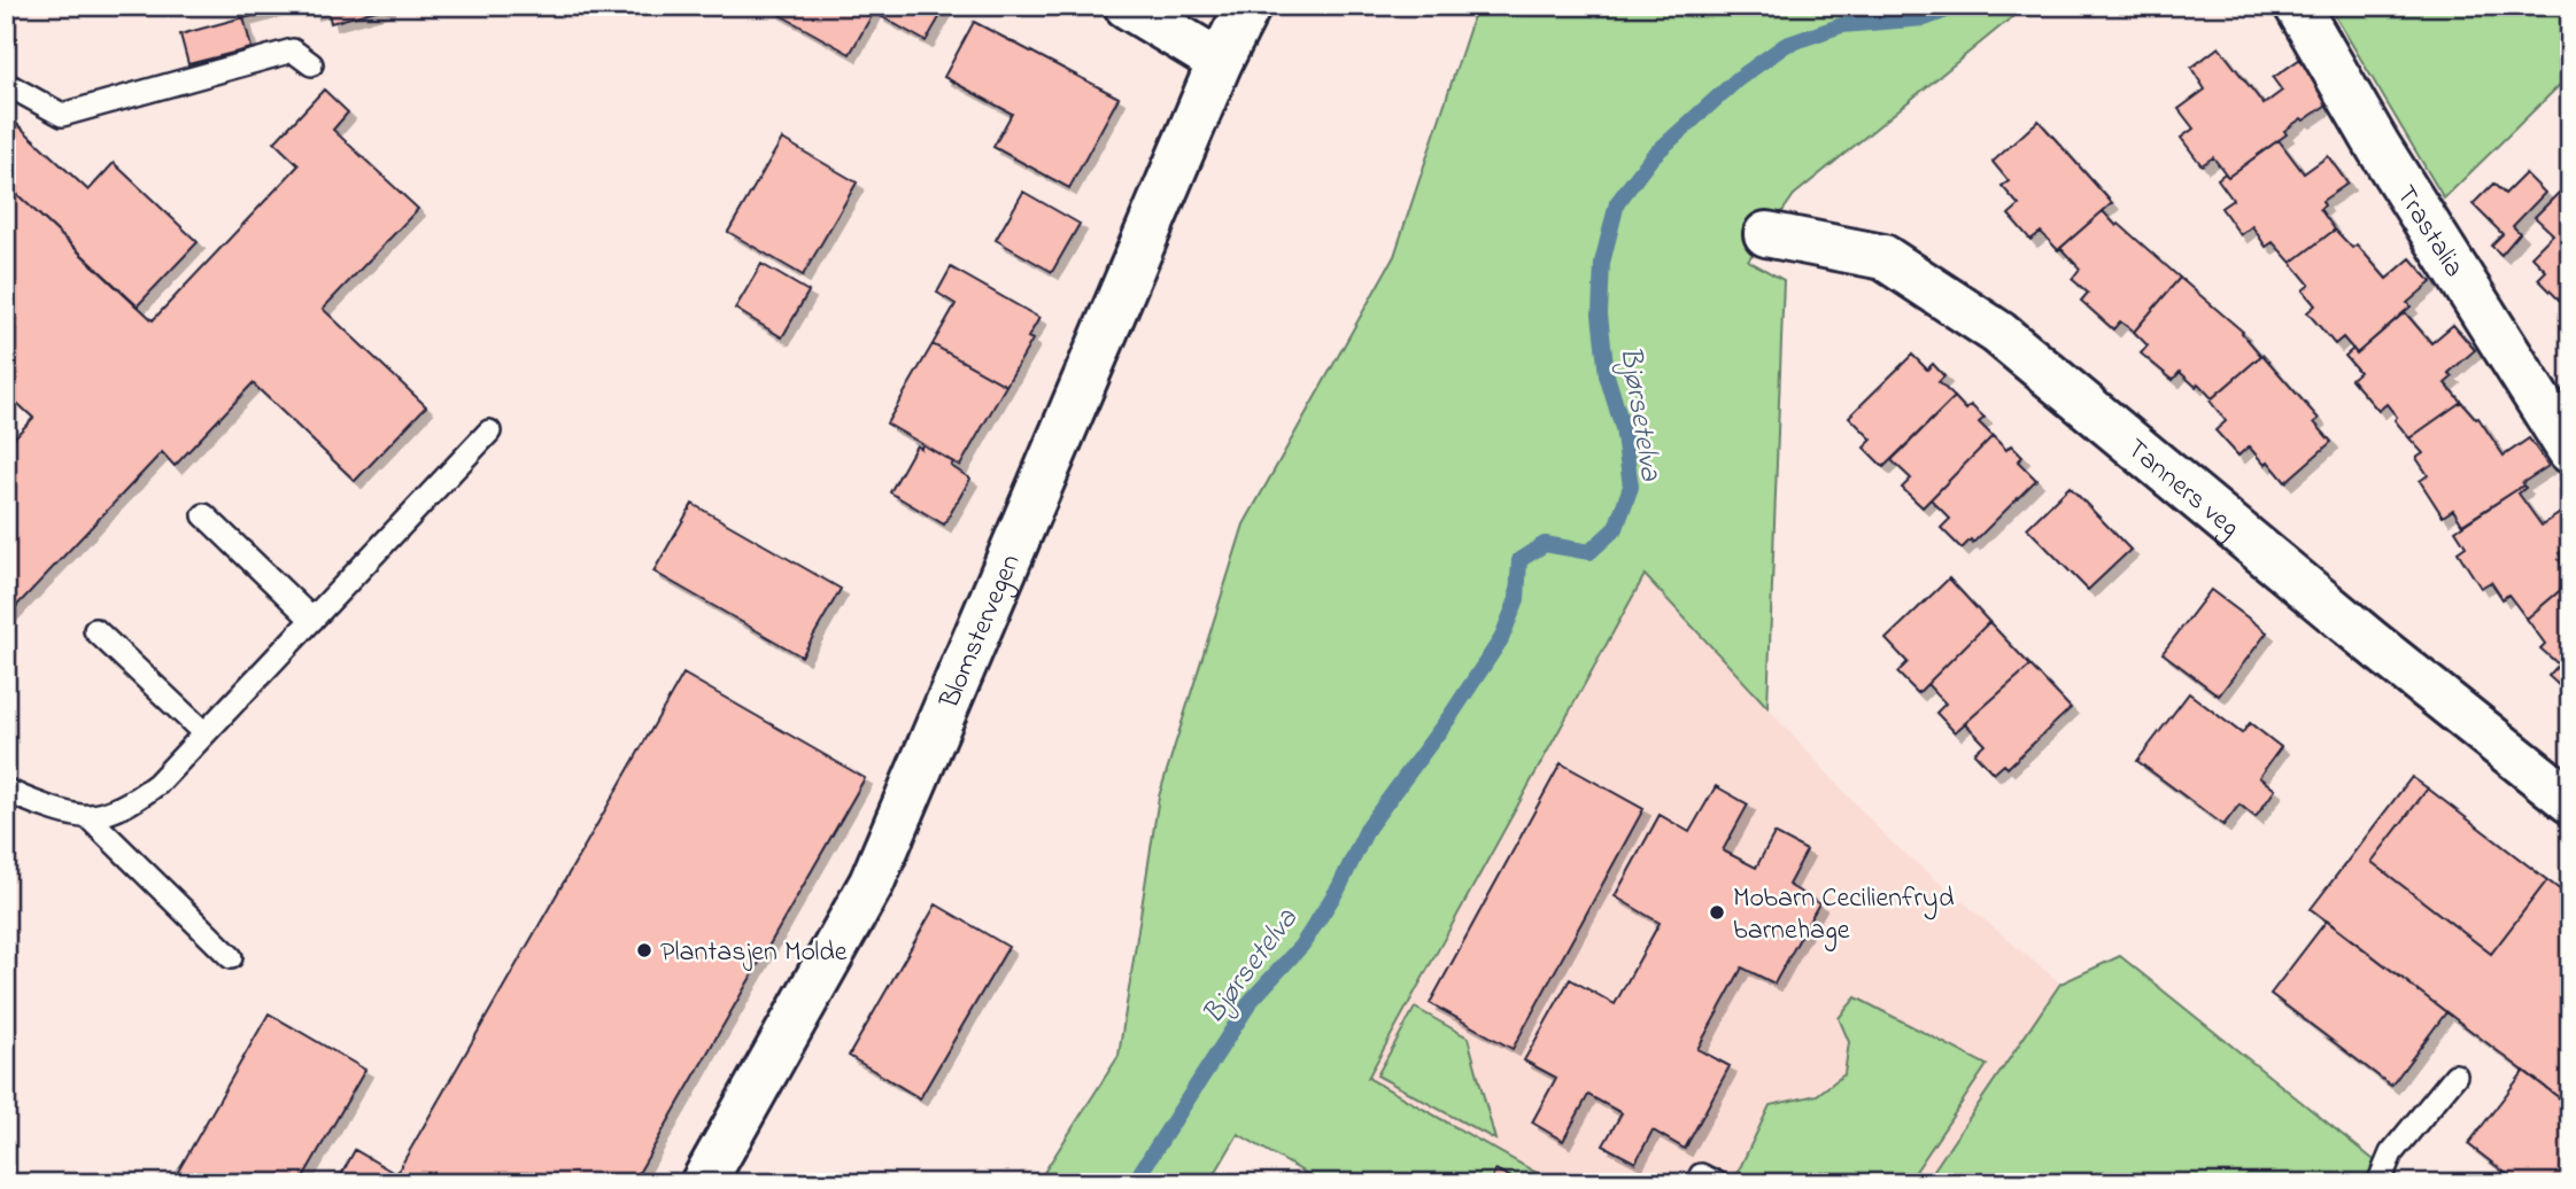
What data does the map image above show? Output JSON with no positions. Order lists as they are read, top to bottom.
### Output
{
  "streets": {
    "street": ["Trastalia", "Tanners veg", "Blomstervegen"]
  },
  "water": ["Bjørsetelva"],
  "places": ["Mobarn Cecilienfryd barnehage", "Plantasjen Molde"]
}
